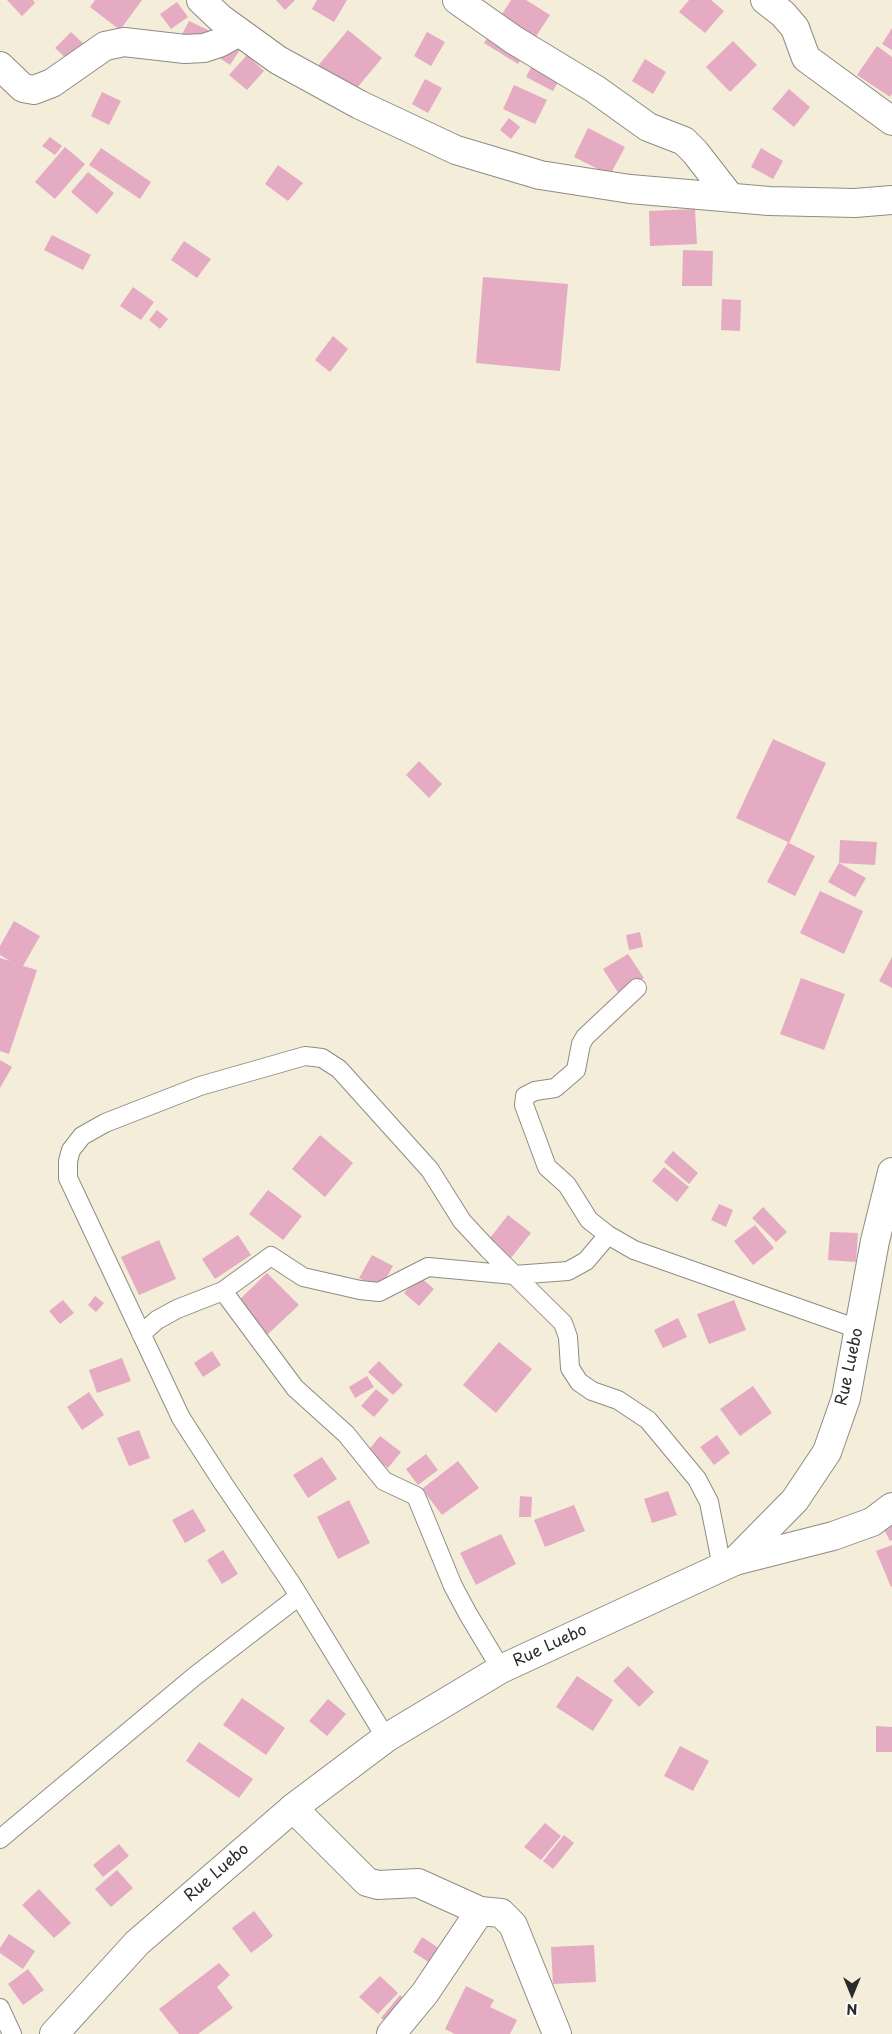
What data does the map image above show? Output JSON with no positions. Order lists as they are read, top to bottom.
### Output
{
  "streets": {
    "street": ["Rue Luebo"]
  },
  "north": "bottom"
}
